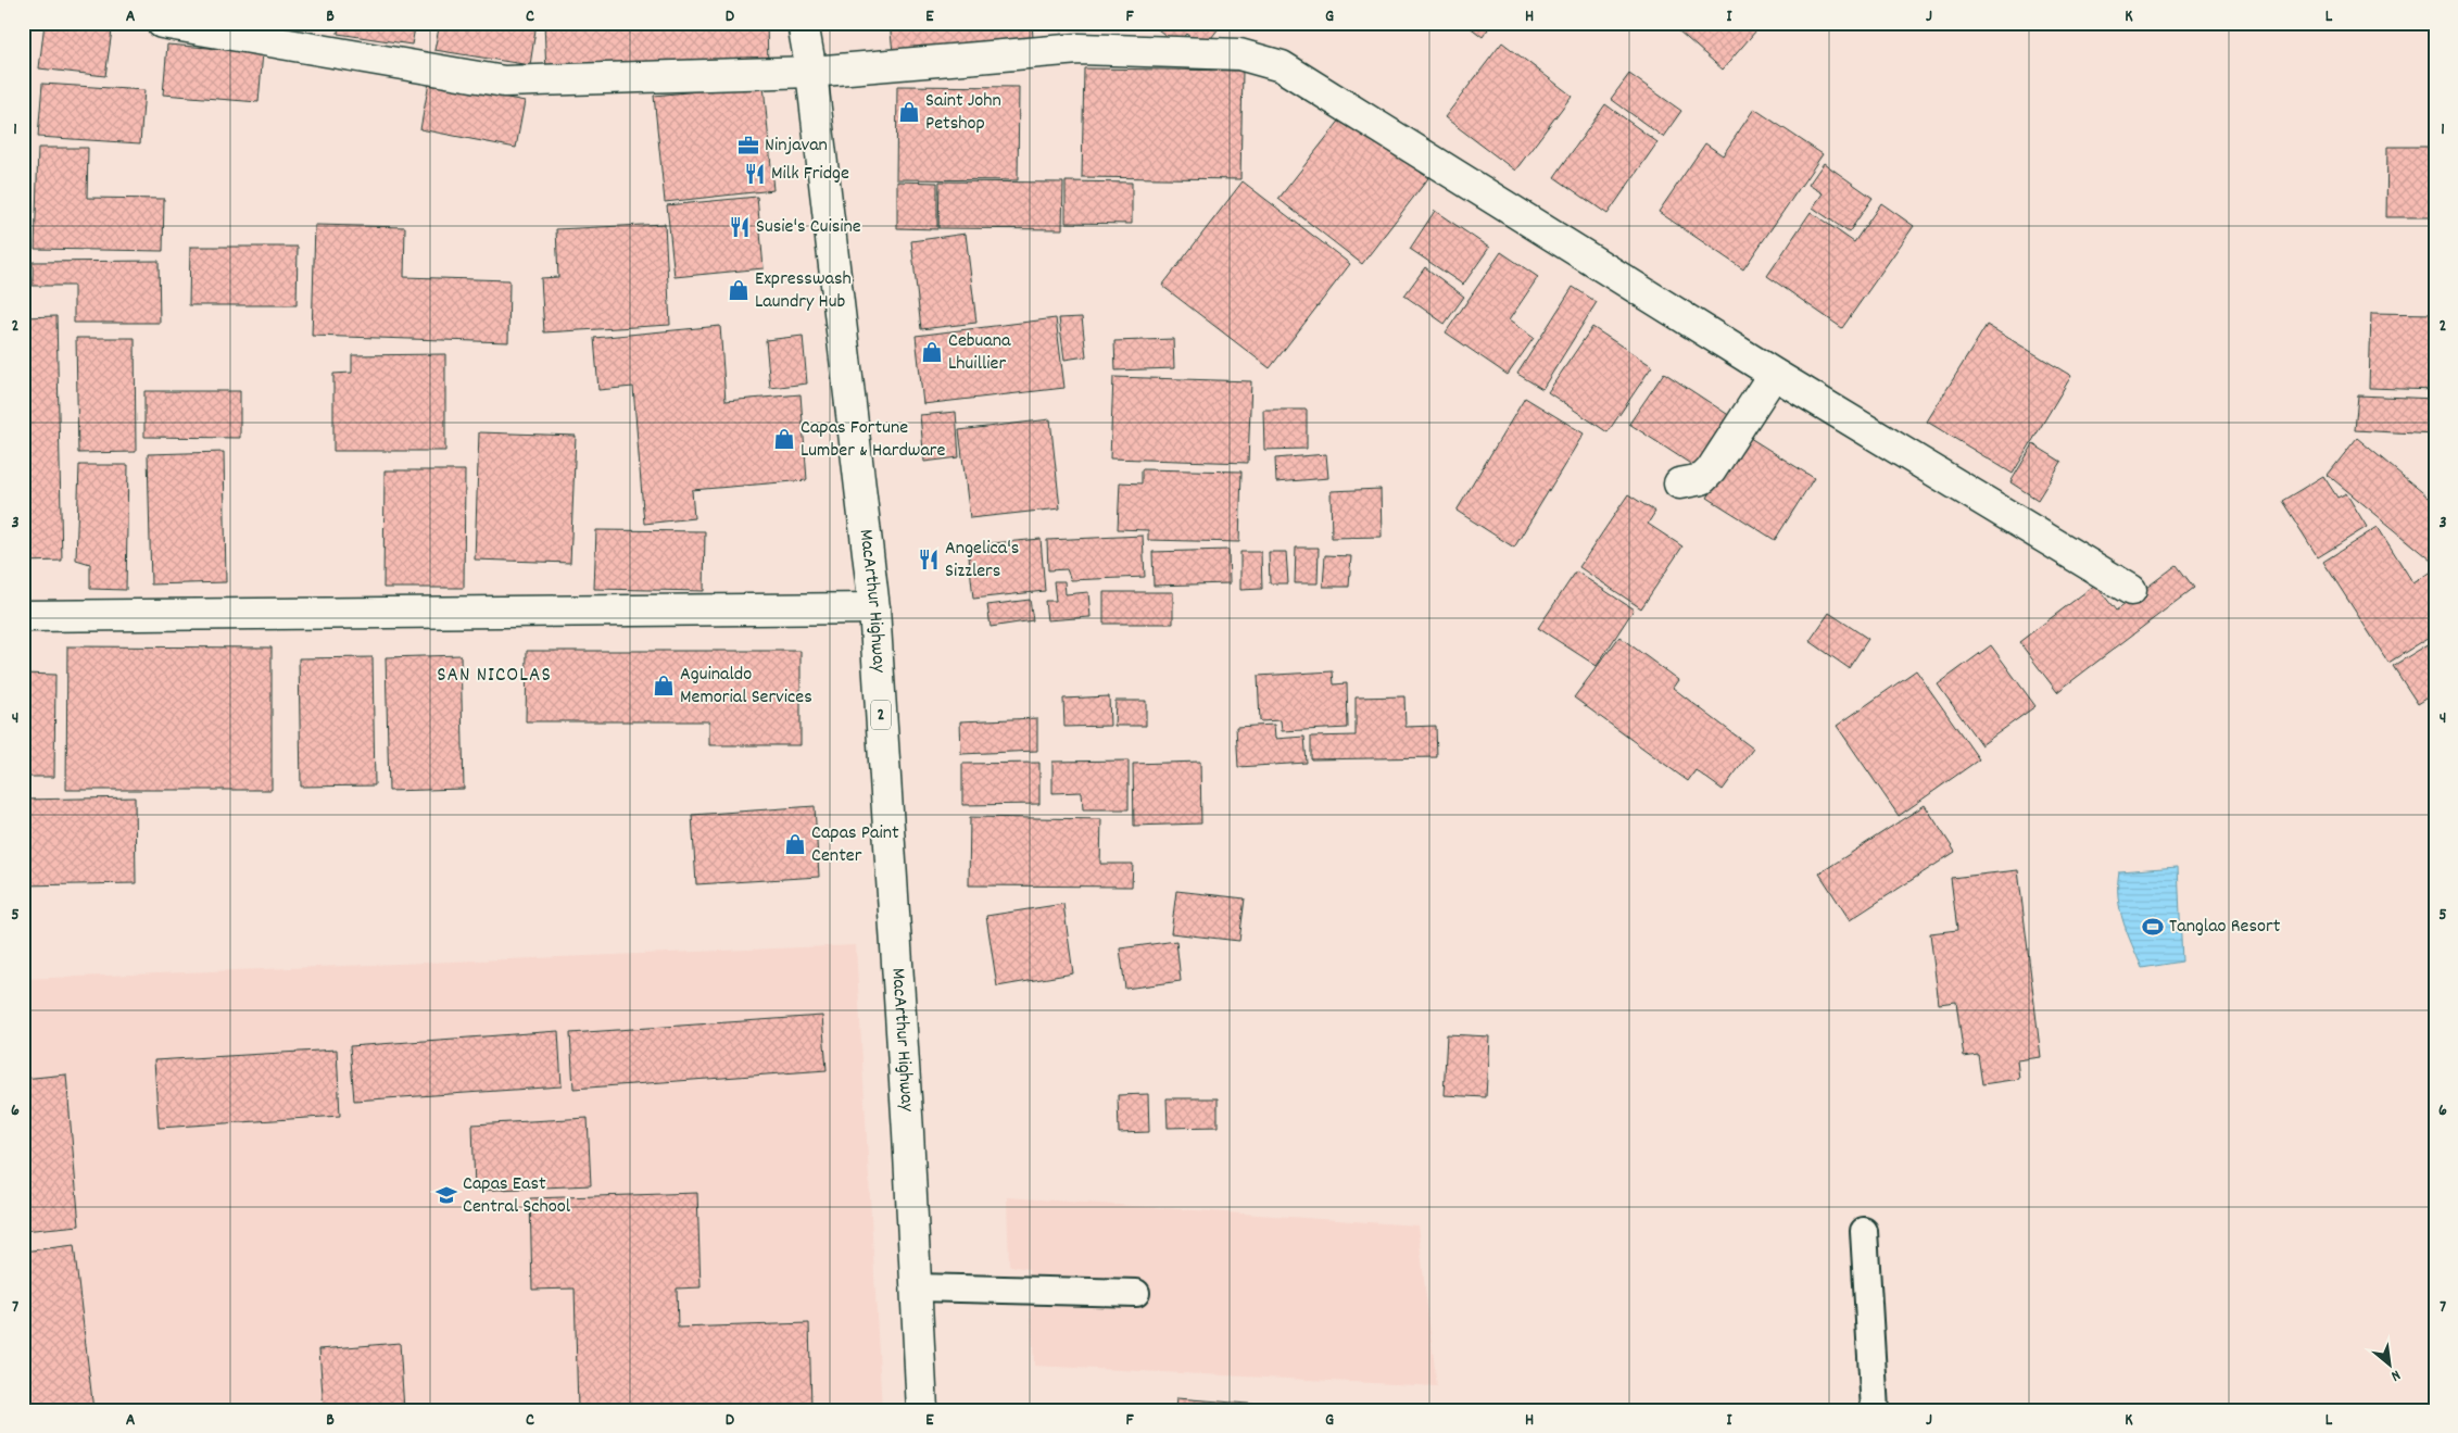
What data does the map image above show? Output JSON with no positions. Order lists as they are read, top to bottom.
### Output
{
  "streets": {
    "main road": ["MacArthur Highway", "2"]
  },
  "districts": ["SAN NICOLAS"],
  "places": {
    "shop": [
      "Saint John Petshop",
      "Expresswash Laundry Hub",
      "Cebuana Lhuillier",
      "Capas Fortune Lumber & Hardware",
      "Aguinaldo Memorial Services",
      "Capas Paint Center"
    ],
    "office": ["Ninjavan"],
    "restaurant": ["Milk Fridge", "Susie's Cuisine", "Angelica's Sizzlers"],
    "sports": ["Tanglao Resort"],
    "school or university": ["Capas East Central School"]
  },
  "north": "bottom right",
  "grid": {
    "columns": [
      "A",
      "B",
      "C",
      "D",
      "E",
      "F",
      "G",
      "H",
      "I",
      "J",
      "K",
      "L"
    ],
    "rows": [
      "1",
      "2",
      "3",
      "4",
      "5",
      "6",
      "7"
    ]
  }
}
